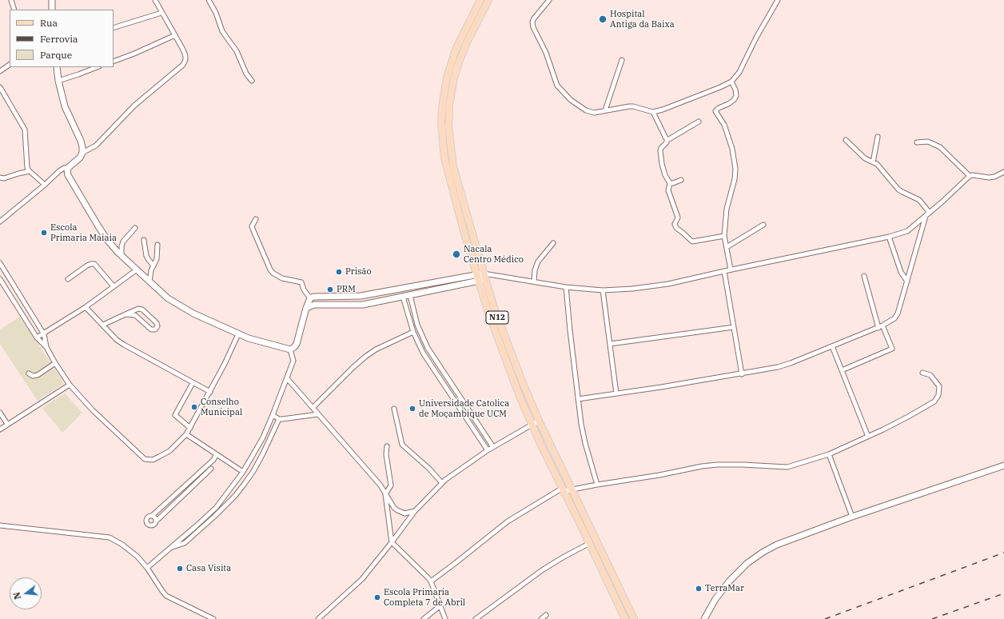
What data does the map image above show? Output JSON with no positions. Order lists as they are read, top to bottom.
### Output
{
  "streets": {
    "main road": ["N12"]
  },
  "places": [
    "Hospital Antiga da Baixa",
    "Escola Primaria Maiaia",
    "Nacala Centro Médico",
    "Prisão",
    "PRM",
    "Conselho Municipal",
    "Universidade Catolica de Moçambique UCM",
    "Casa Visita",
    "TerraMar",
    "Escola Primaria Completa 7 de Abril"
  ],
  "legend": ["Rua", "Ferrovia", "Parque"],
  "north": "left"
}
